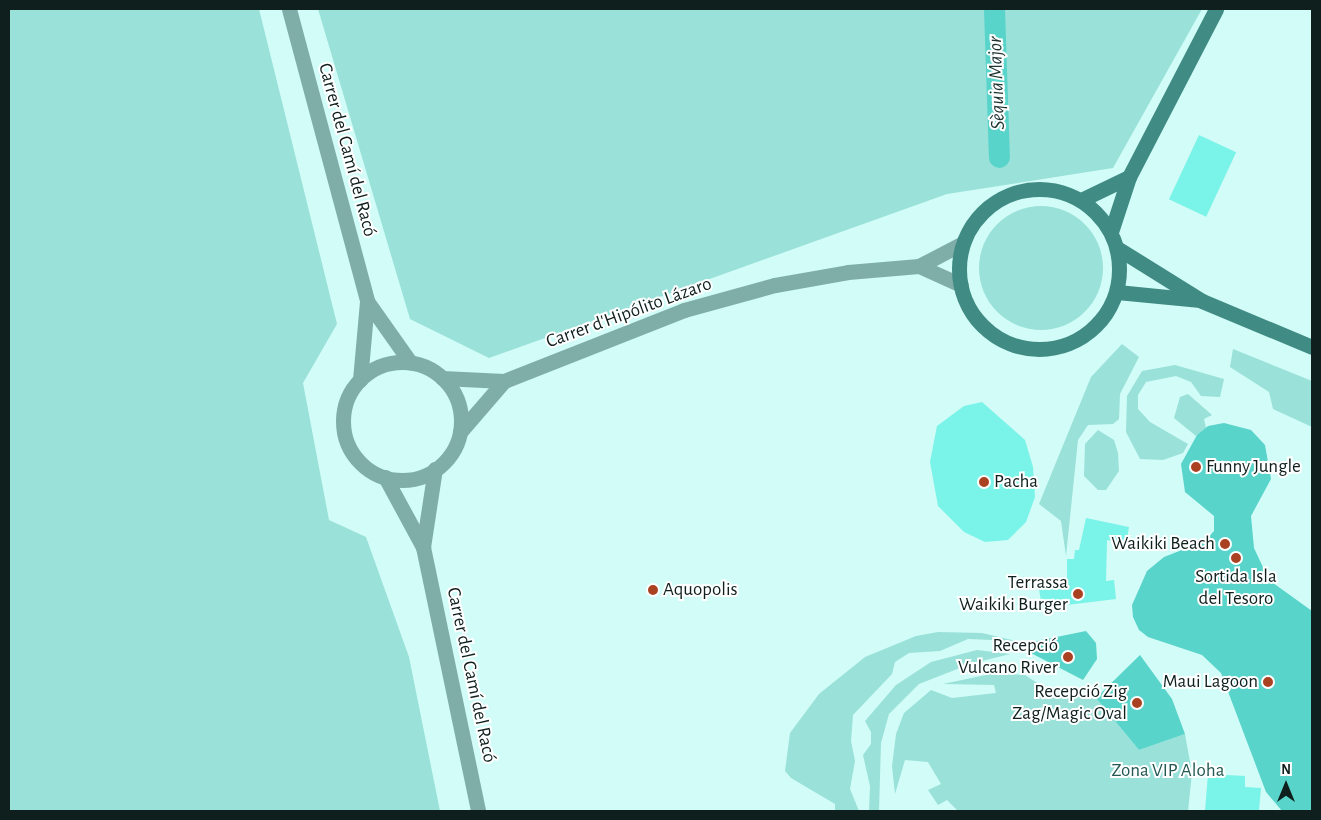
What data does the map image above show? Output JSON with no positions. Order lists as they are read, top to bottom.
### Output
{
  "streets": {
    "street": ["Carrer del Camí del Racó", "Carrer d'Hipólito Lázaro"]
  },
  "crossings": [
    ["Carrer del Camí del Racó", "Carrer d'Hipólito Lázaro"]
  ],
  "water": ["Sèquia Major"],
  "parks": ["Zona VIP Aloha"],
  "places": [
    "Funny Jungle",
    "Pacha",
    "Waikiki Beach",
    "Sortida Isla del Tesoro",
    "Aquopolis",
    "Terrassa Waikiki Burger",
    "Recepció Vulcano River",
    "Maui Lagoon",
    "Recepció Zig Zag/Magic Oval"
  ],
  "north": "top"
}
